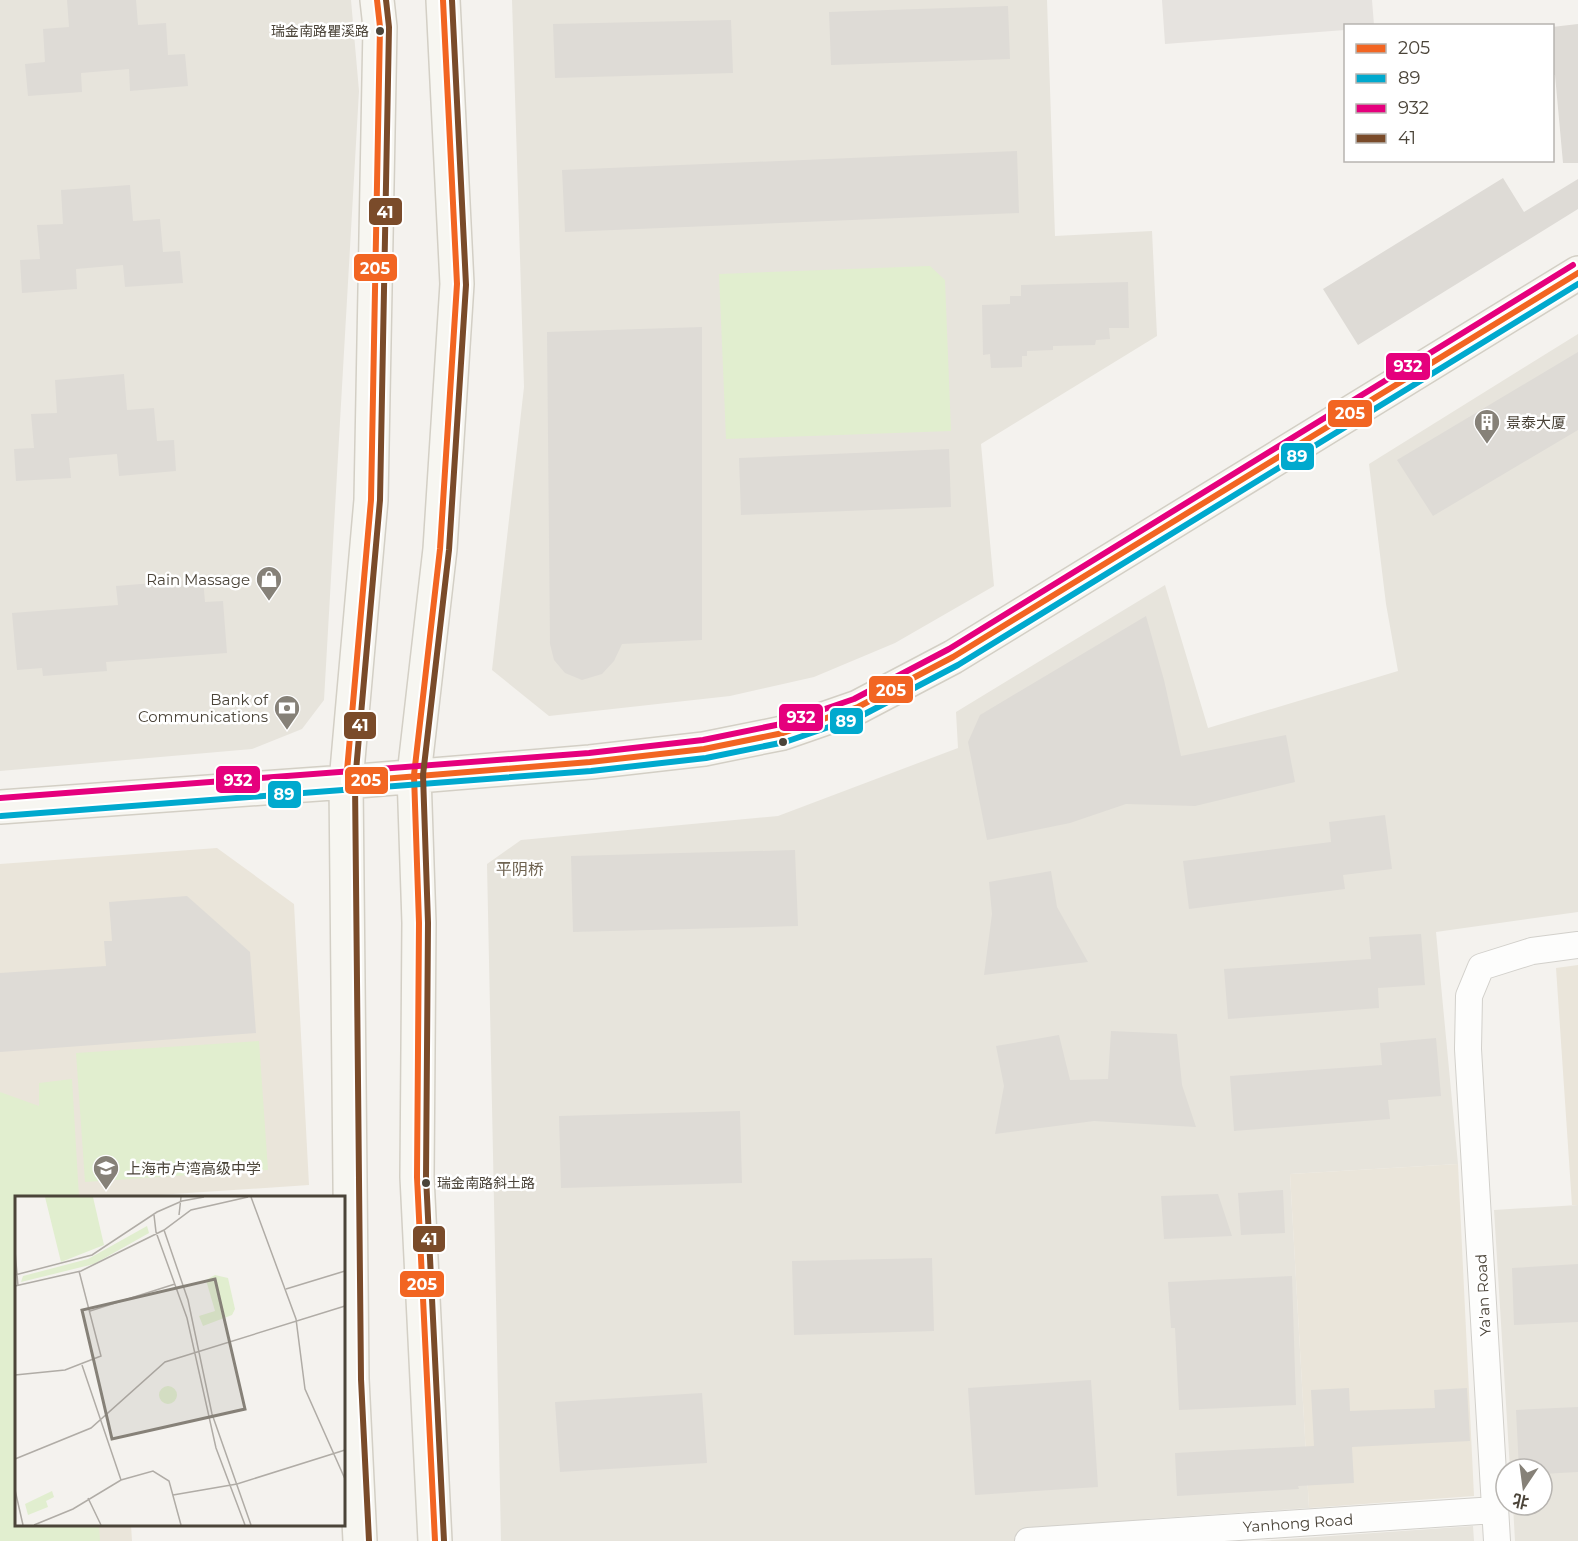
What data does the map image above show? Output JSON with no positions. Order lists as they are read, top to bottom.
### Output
{
  "streets": {
    "street": ["Ya'an Road", "Yanhong Road"]
  },
  "districts": ["平阴桥"],
  "places": {
    "other": ["瑞金南路瞿溪路", "瑞金南路斜土路"],
    "building": ["景泰大厦"],
    "shop": ["Rain Massage"],
    "bank": ["Bank of Communications"],
    "school or university": ["上海市卢湾高级中学"]
  },
  "lines": [
    "transit line 205",
    "transit line 41",
    "transit line 932",
    "transit line 89"
  ],
  "legend": [
    "205",
    "89",
    "932",
    "41"
  ],
  "north": "bottom"
}
